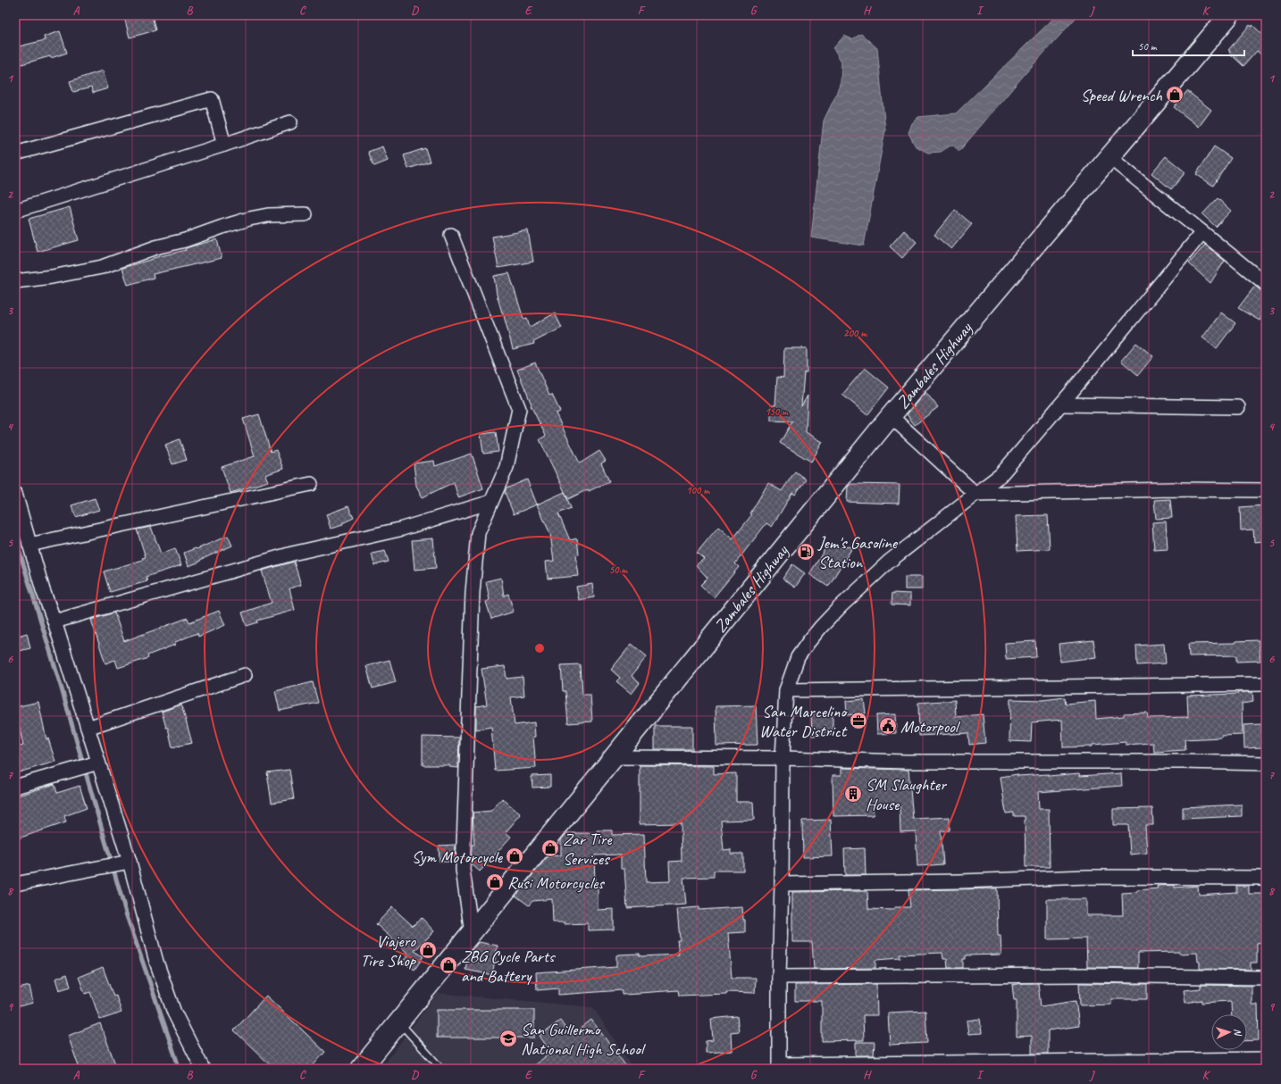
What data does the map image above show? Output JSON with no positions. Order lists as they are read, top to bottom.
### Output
{
  "streets": {
    "main road": ["Zambales Highway"]
  },
  "places": {
    "shop": [
      "Speed Wrench",
      "Zar Tire Services",
      "Sym Motorcycle",
      "Rusi Motorcycles",
      "Viajero Tire Shop",
      "ZBG Cycle Parts and Battery"
    ],
    "fuel station": ["Jem's Gasoline Station"],
    "office": ["San Marcelino Water District"],
    "public building": ["Motorpool"],
    "building": ["SM Slaughter House"],
    "school or university": ["San Guillermo National High School"]
  },
  "scale_bar": "50 m",
  "north": "right",
  "grid": {
    "columns": [
      "A",
      "B",
      "C",
      "D",
      "E",
      "F",
      "G",
      "H",
      "I",
      "J",
      "K"
    ],
    "rows": [
      "1",
      "2",
      "3",
      "4",
      "5",
      "6",
      "7",
      "8",
      "9"
    ]
  },
  "rings": [
    "200 m",
    "150 m",
    "100 m",
    "50 m"
  ]
}
